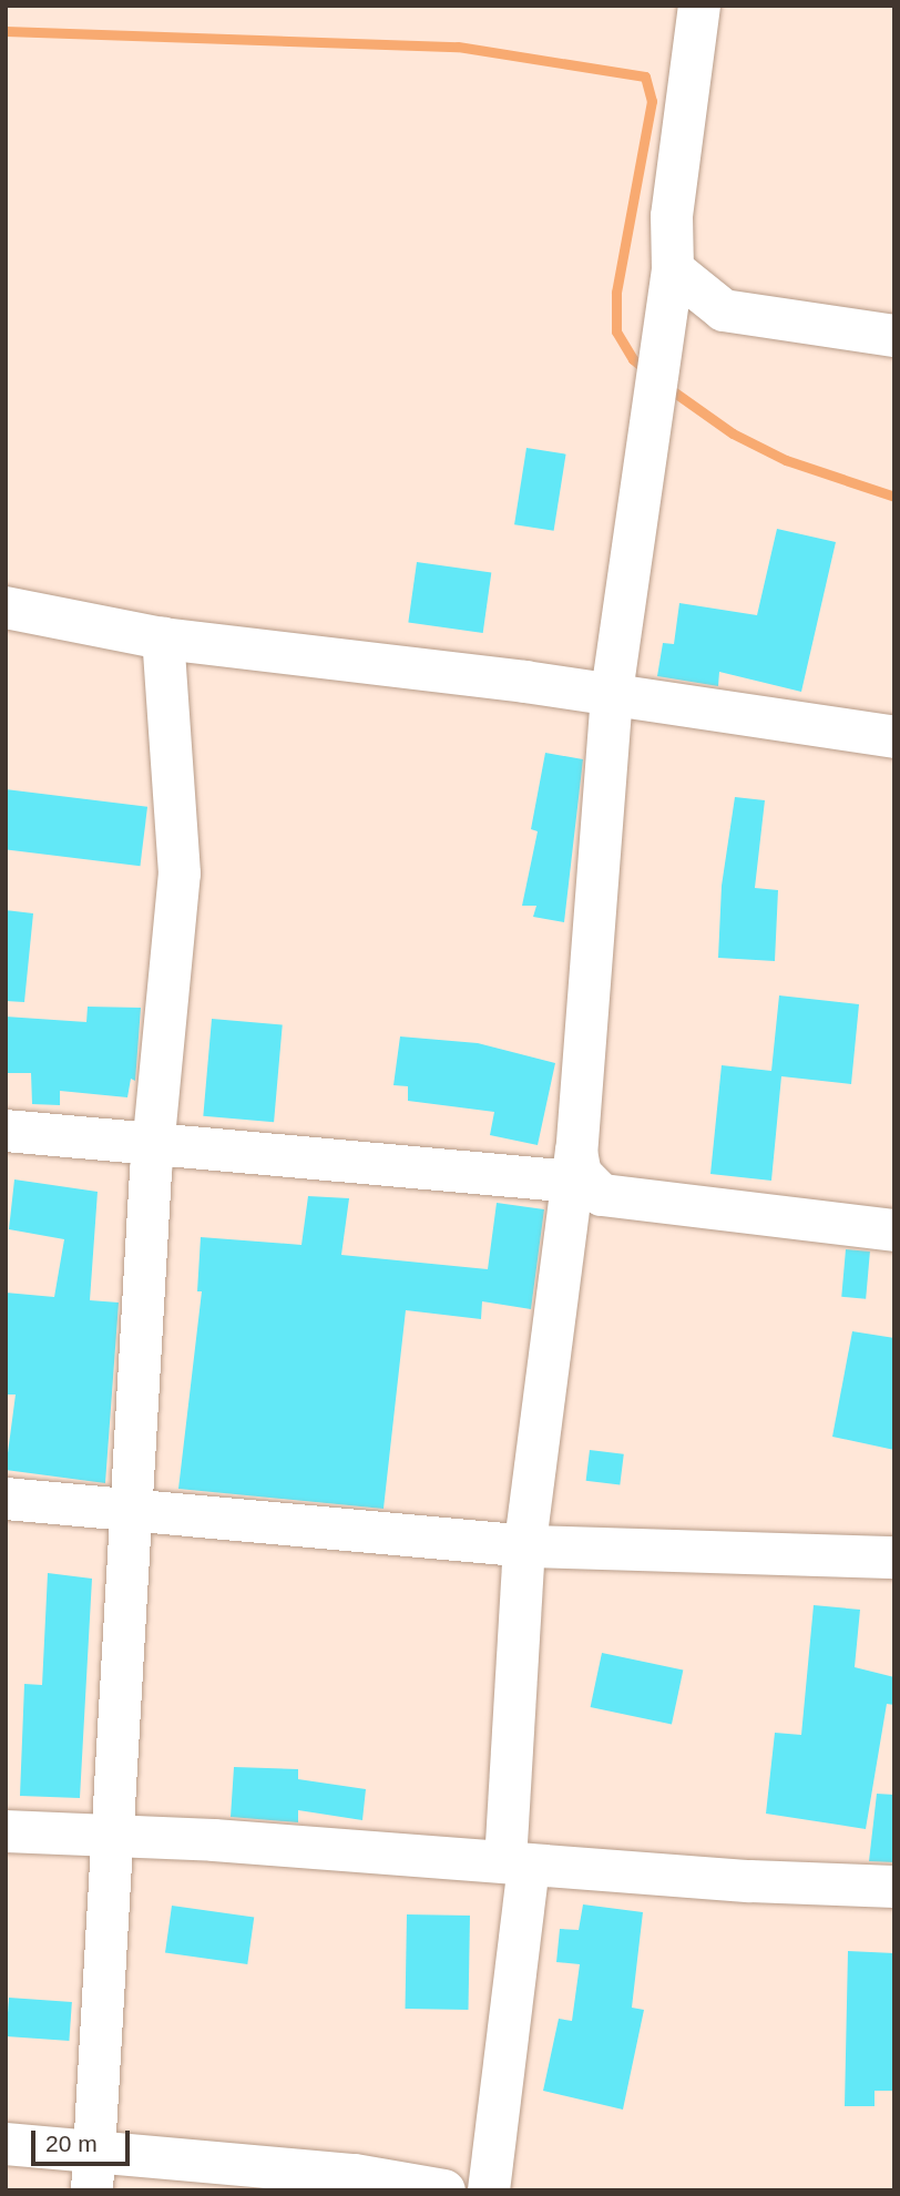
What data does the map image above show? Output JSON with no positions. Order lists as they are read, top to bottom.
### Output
{
  "scale_bar": "20 m"
}
